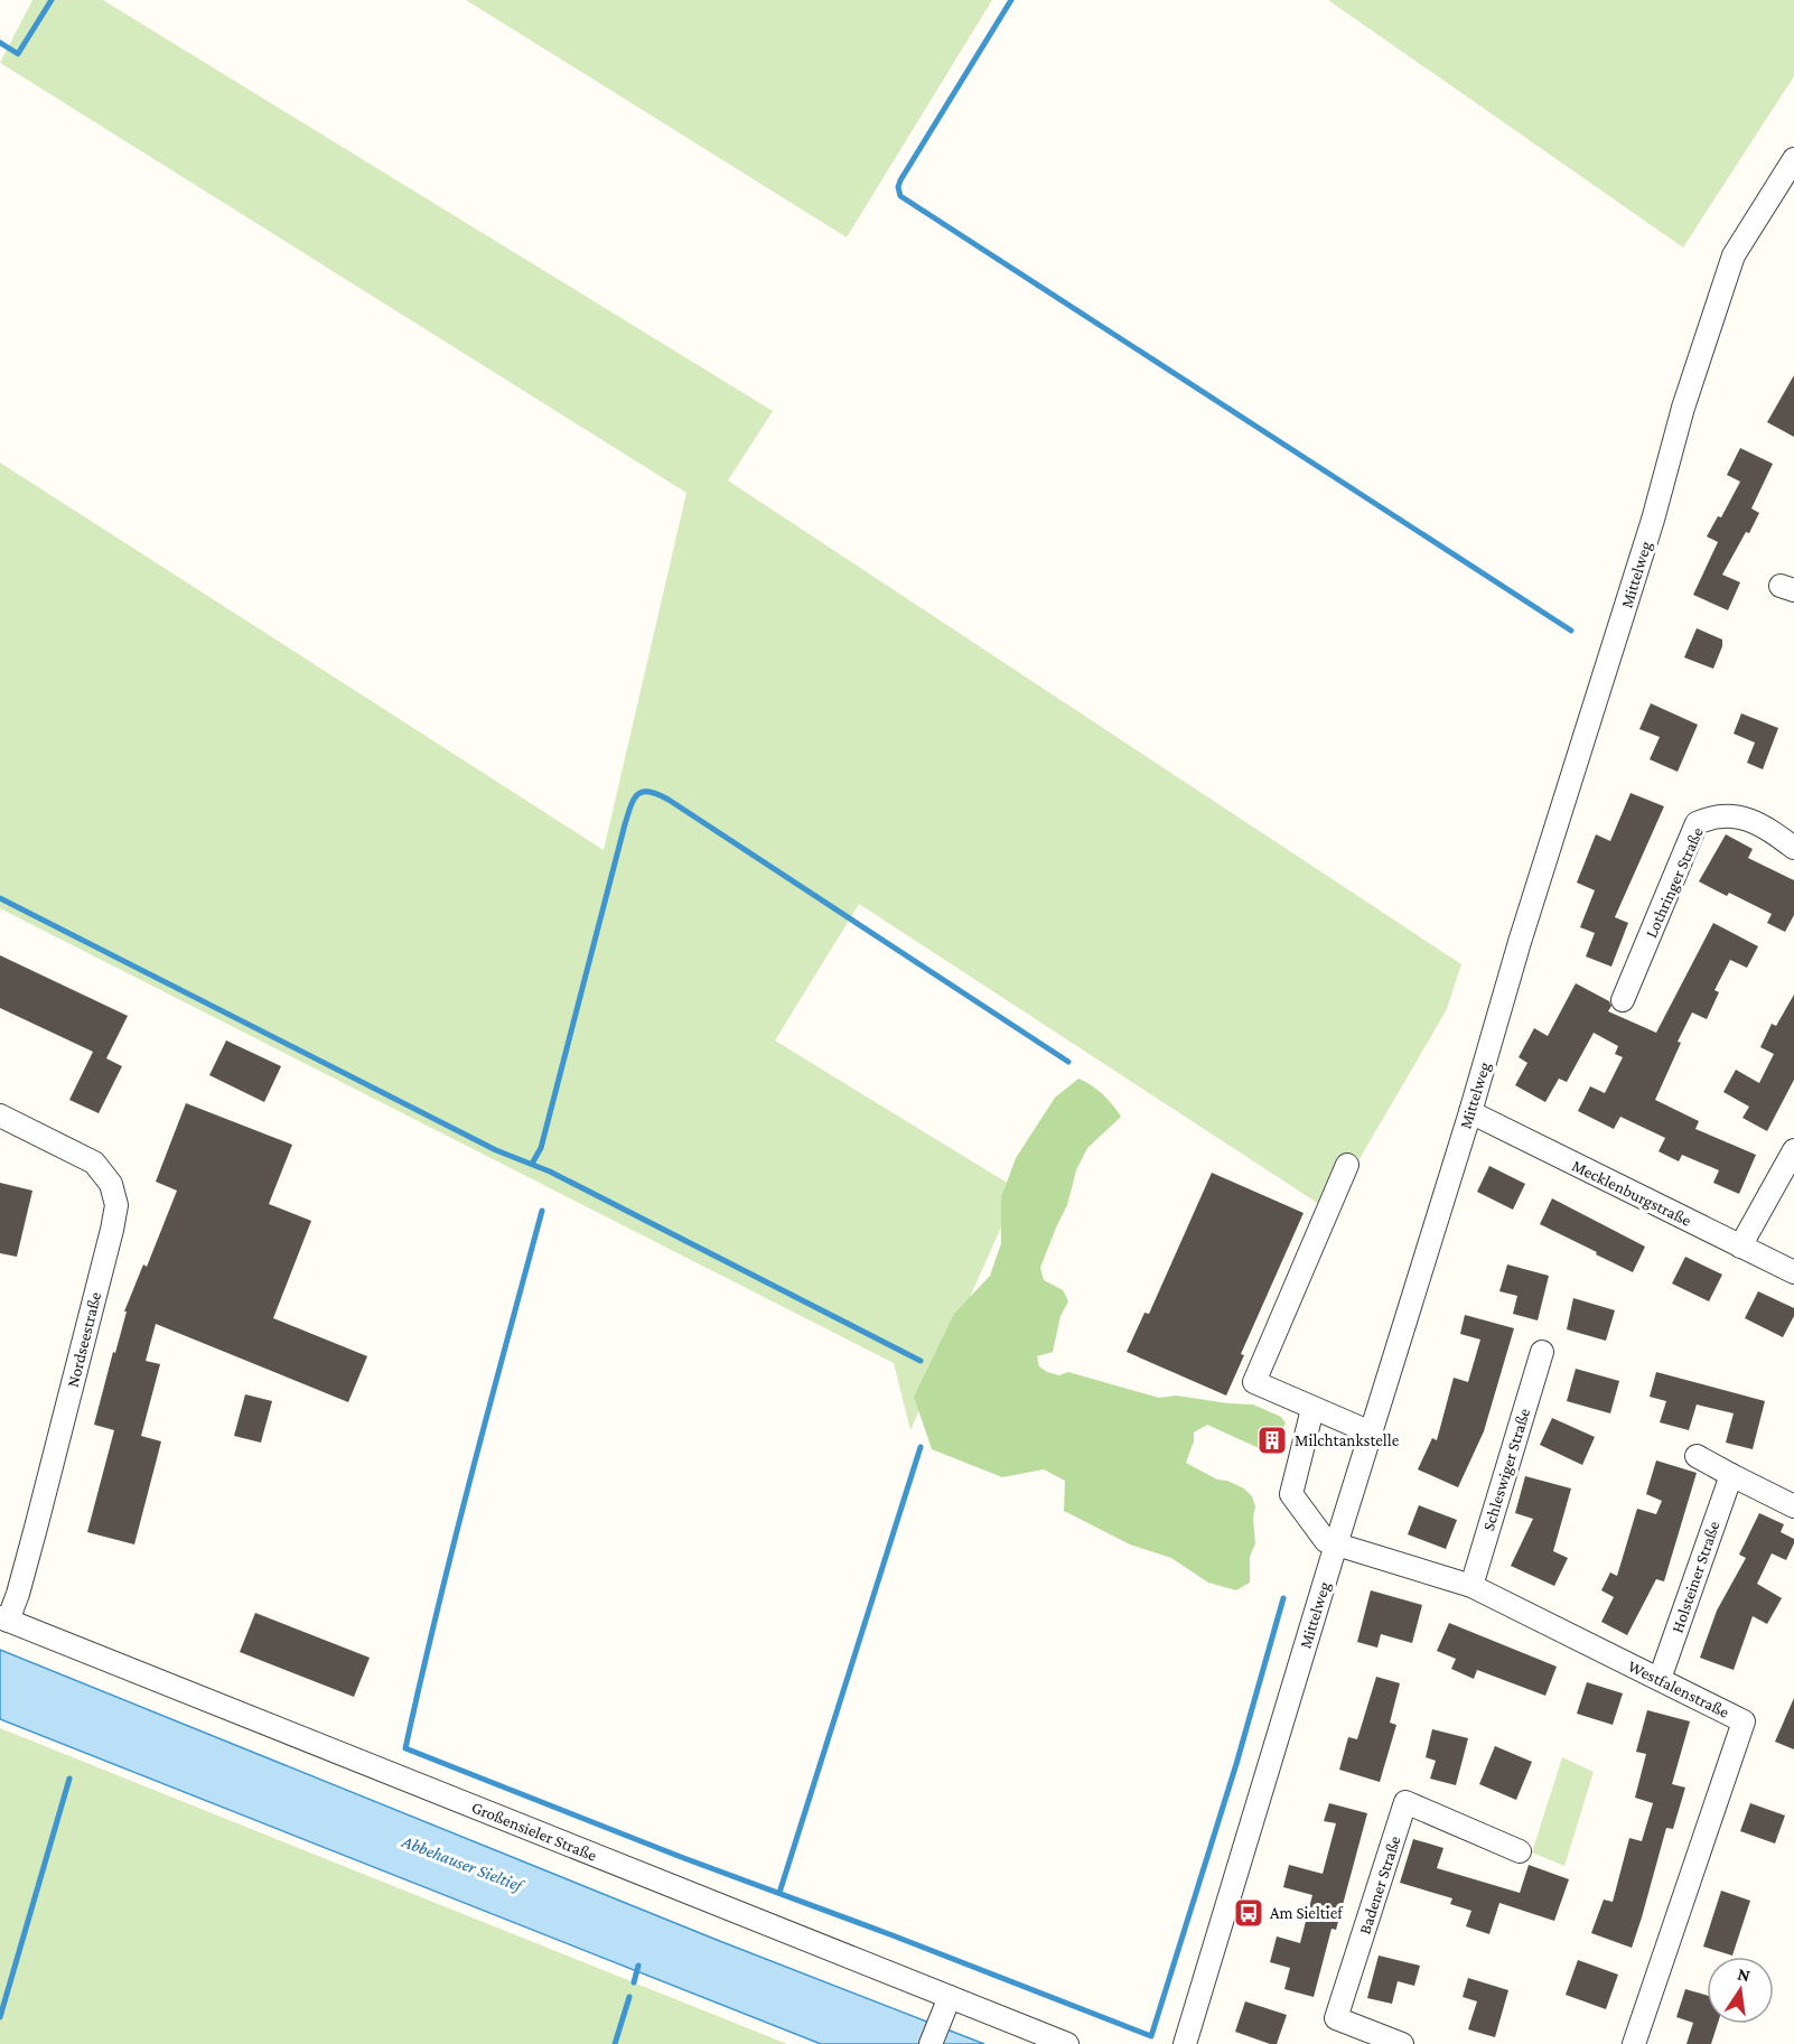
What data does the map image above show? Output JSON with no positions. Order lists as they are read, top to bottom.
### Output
{
  "streets": {
    "street": [
      "Mittelweg",
      "Lothringer Straße",
      "Mecklenburgstraße",
      "Nordseestraße",
      "Schleswiger Straße",
      "Holsteiner Straße",
      "Westfalenstraße",
      "Großensieler Straße",
      "Badener Straße"
    ]
  },
  "crossings": [
    ["Mittelweg", "Mecklenburgstraße"],
    ["Mittelweg", "Westfalenstraße"],
    ["Nordseestraße", "Großensieler Straße"],
    ["Schleswiger Straße", "Westfalenstraße"],
    ["Holsteiner Straße", "Westfalenstraße"]
  ],
  "water": ["Abbehauser Sieltief"],
  "places": {
    "building": ["Milchtankstelle"],
    "bus stop": ["Am Sieltief"]
  },
  "north": "top"
}
